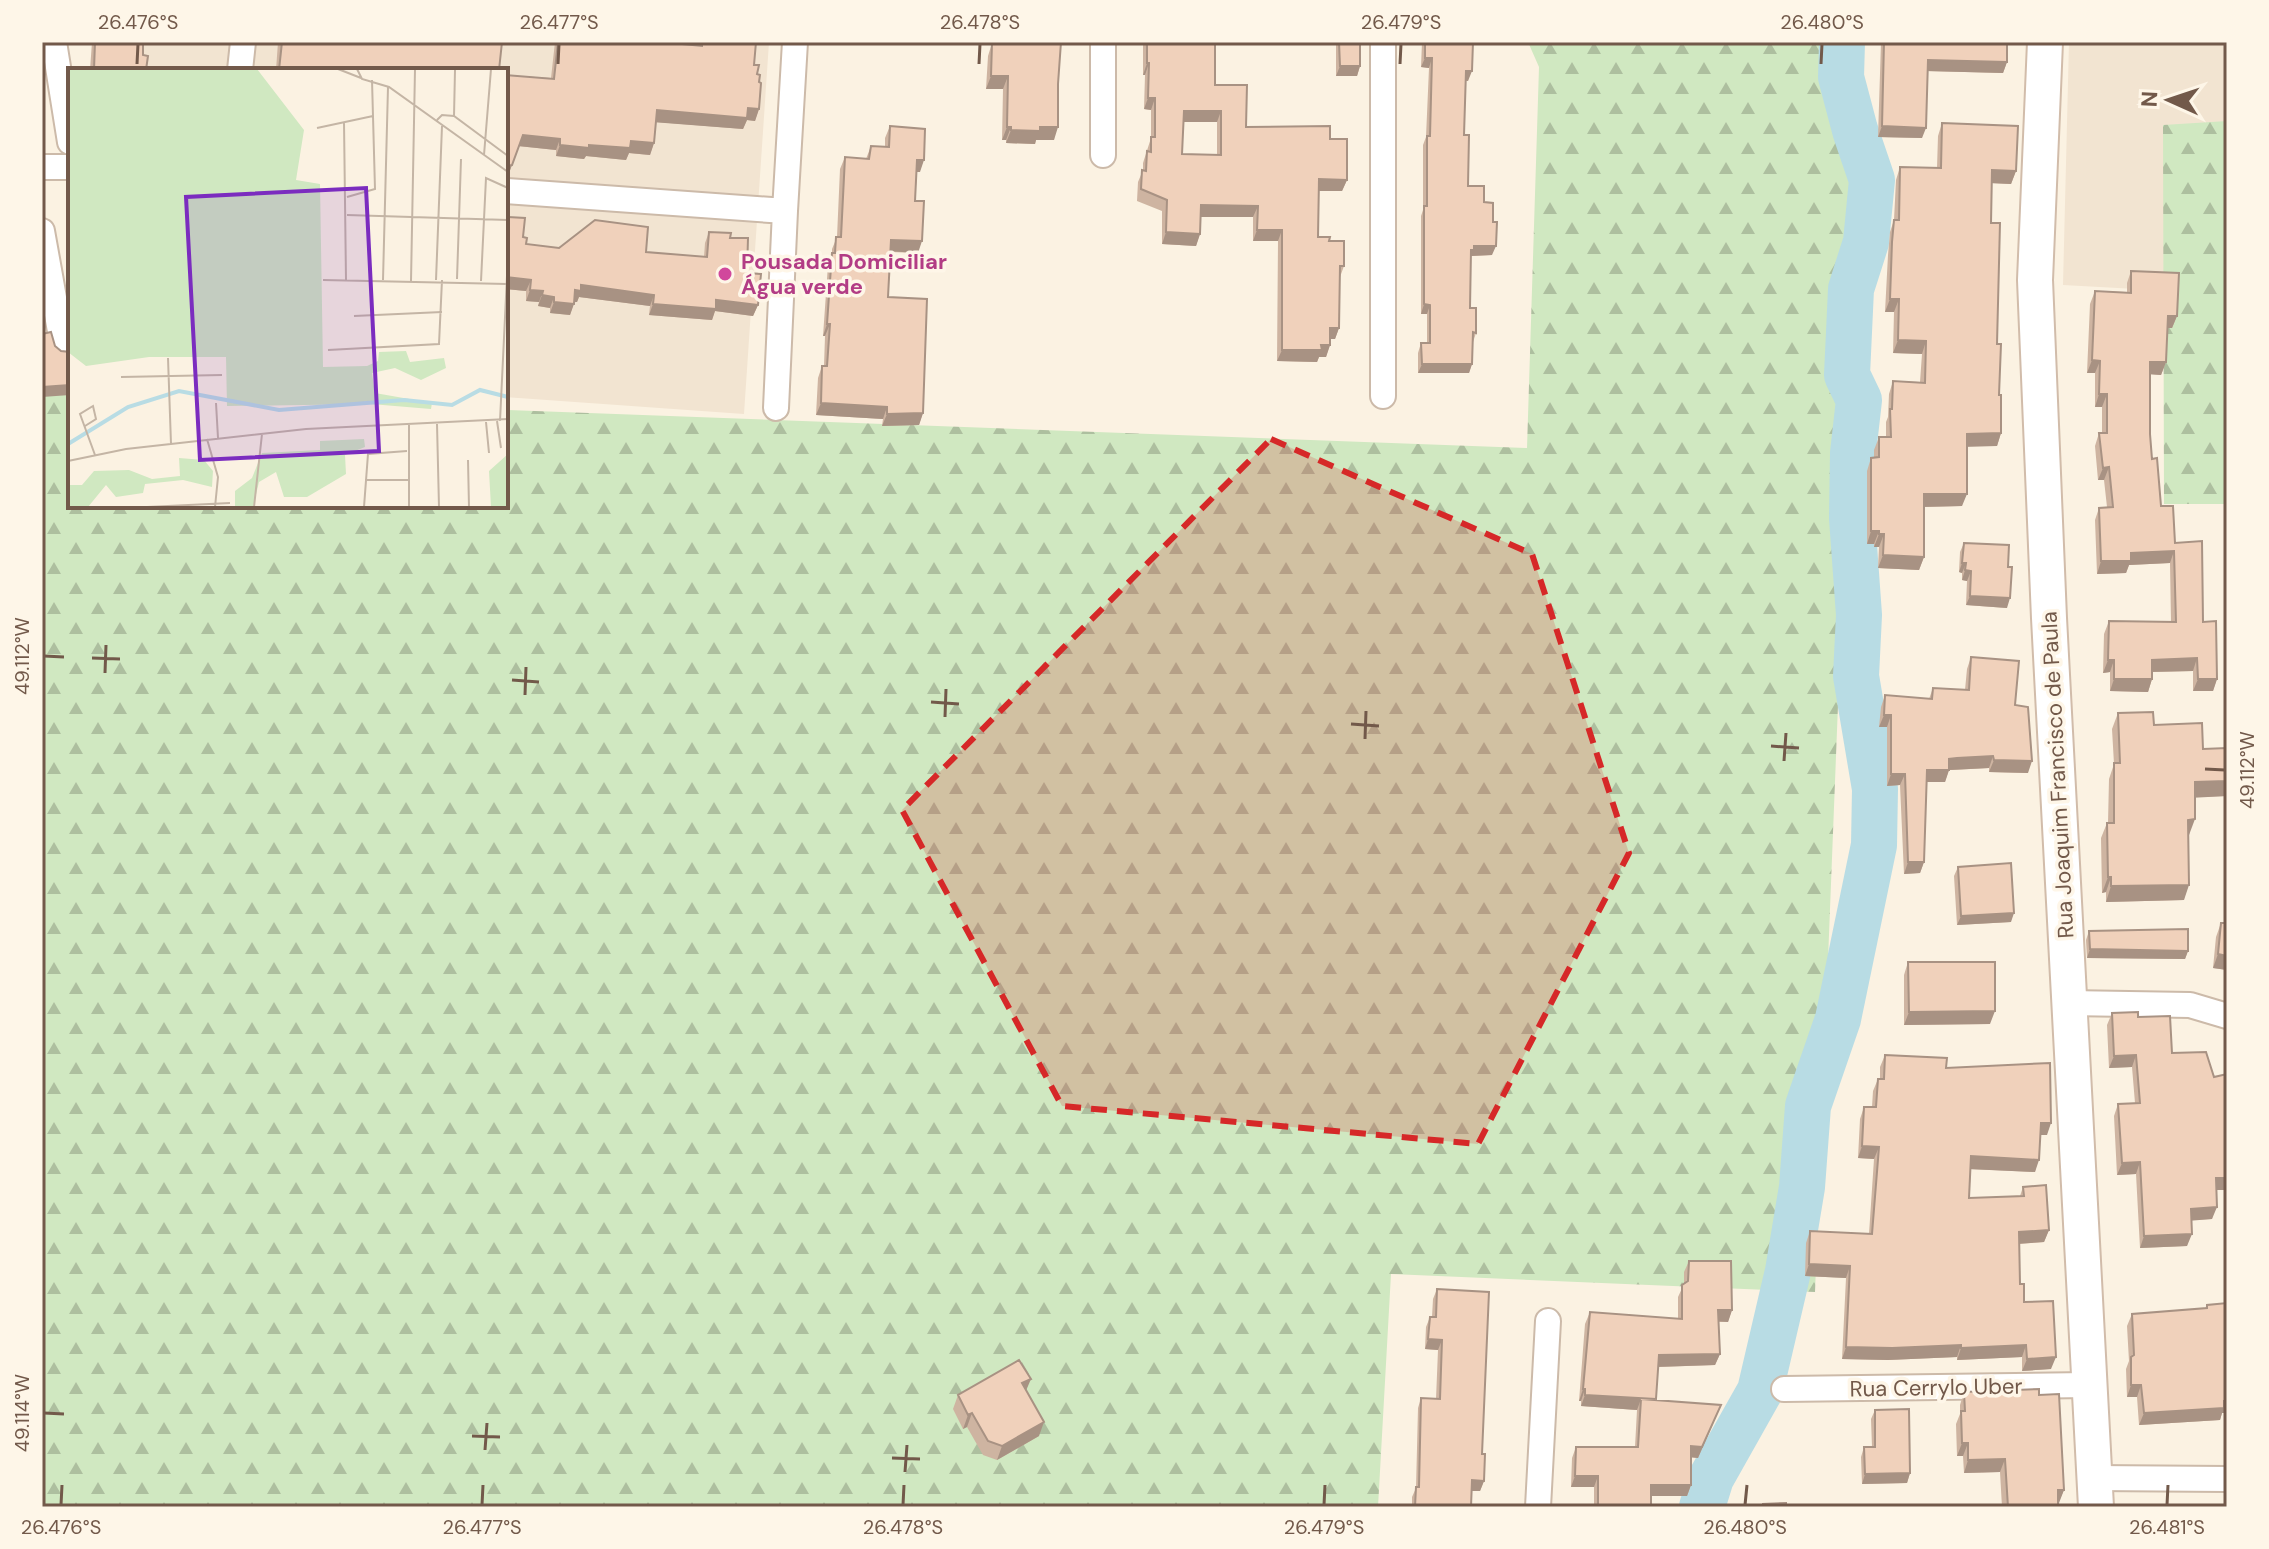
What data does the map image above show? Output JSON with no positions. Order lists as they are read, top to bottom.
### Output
{
  "streets": {
    "main road": ["Rua Joaquim Francisco de Paula"],
    "street": ["Rua Cerrylo Uber"]
  },
  "crossings": [
    ["Rua Joaquim Francisco de Paula", "Rua Cerrylo Uber"]
  ],
  "places": ["Pousada Domiciliar Água verde"],
  "north": "left",
  "coordinates": [
    "26.476°S",
    "26.477°S",
    "26.478°S",
    "26.479°S",
    "26.480°S",
    "49.112°W",
    "49.114°W",
    "26.481°S"
  ]
}
